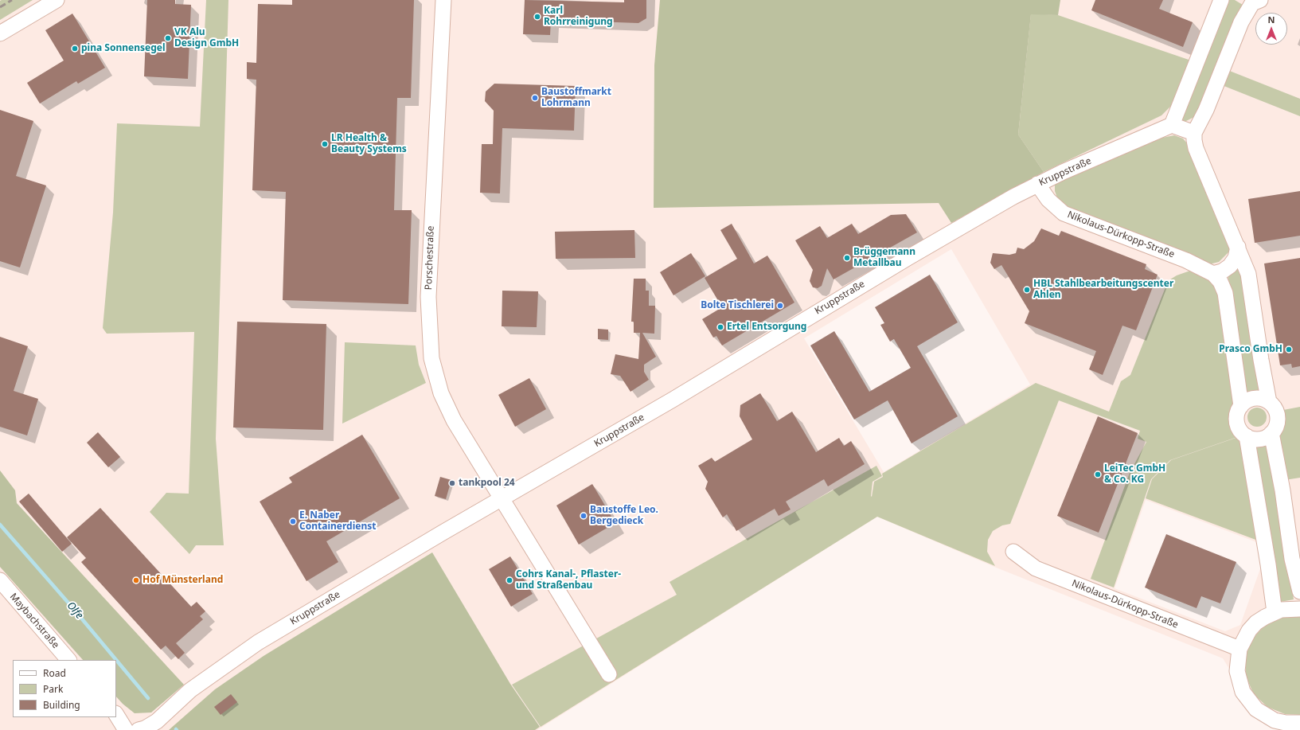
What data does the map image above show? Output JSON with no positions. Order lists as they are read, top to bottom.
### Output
{
  "streets": {
    "street": [
      "Kruppstraße",
      "Nikolaus-Dürkopp-Straße",
      "Porschestraße",
      "Maybachstraße"
    ]
  },
  "crossings": [
    ["Kruppstraße", "Nikolaus-Dürkopp-Straße"],
    ["Kruppstraße", "Porschestraße"]
  ],
  "water": ["Olfe"],
  "places": [
    "Karl Rohrreinigung",
    "VK Alu Design GmbH",
    "pina Sonnensegel",
    "Baustoffmarkt Lohrmann",
    "LR Health & Beauty Systems",
    "Brüggemann Metallbau",
    "HBL Stahlbearbeitungscenter Ahlen",
    "Bolte Tischlerei",
    "Ertel Entsorgung",
    "Prasco GmbH",
    "LeiTec GmbH & Co. KG",
    "tankpool 24",
    "Baustoffe Leo. Bergedieck",
    "E. Naber Containerdienst",
    "Hof Münsterland",
    "Cohrs Kanal-, Pflaster- und Straßenbau"
  ],
  "legend": ["Road", "Park", "Building"],
  "north": "top"
}
